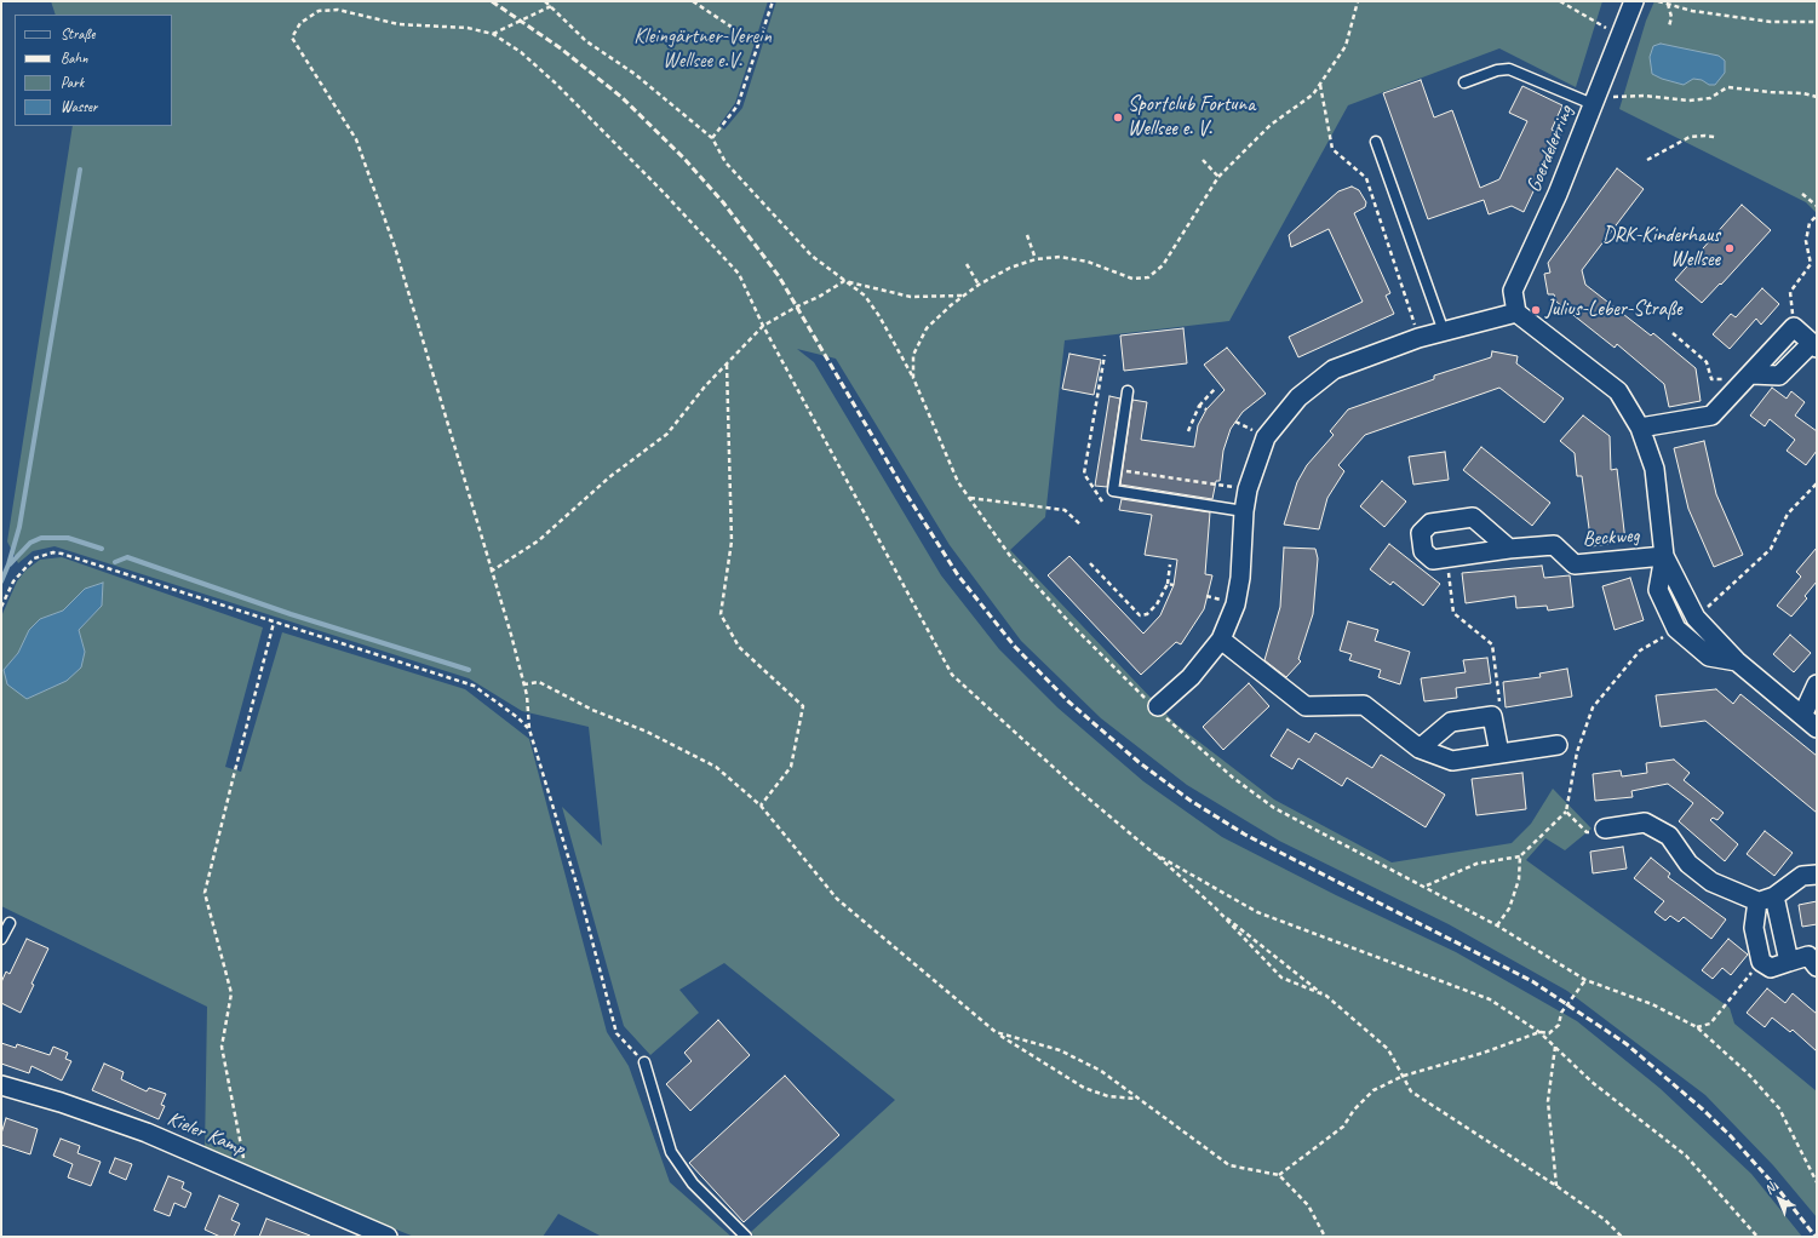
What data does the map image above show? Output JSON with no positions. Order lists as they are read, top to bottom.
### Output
{
  "streets": {
    "street": ["Goerdelerring", "Beckweg", "Kieler Kamp"]
  },
  "parks": ["Kleingärtner-Verein Wellsee e.V."],
  "places": ["Sportclub Fortuna Wellsee e. V.", "DRK-Kinderhaus Wellsee", "Julius-Leber-Straße"],
  "legend": [
    "Straße",
    "Bahn",
    "Park",
    "Wasser"
  ],
  "north": "top left"
}
